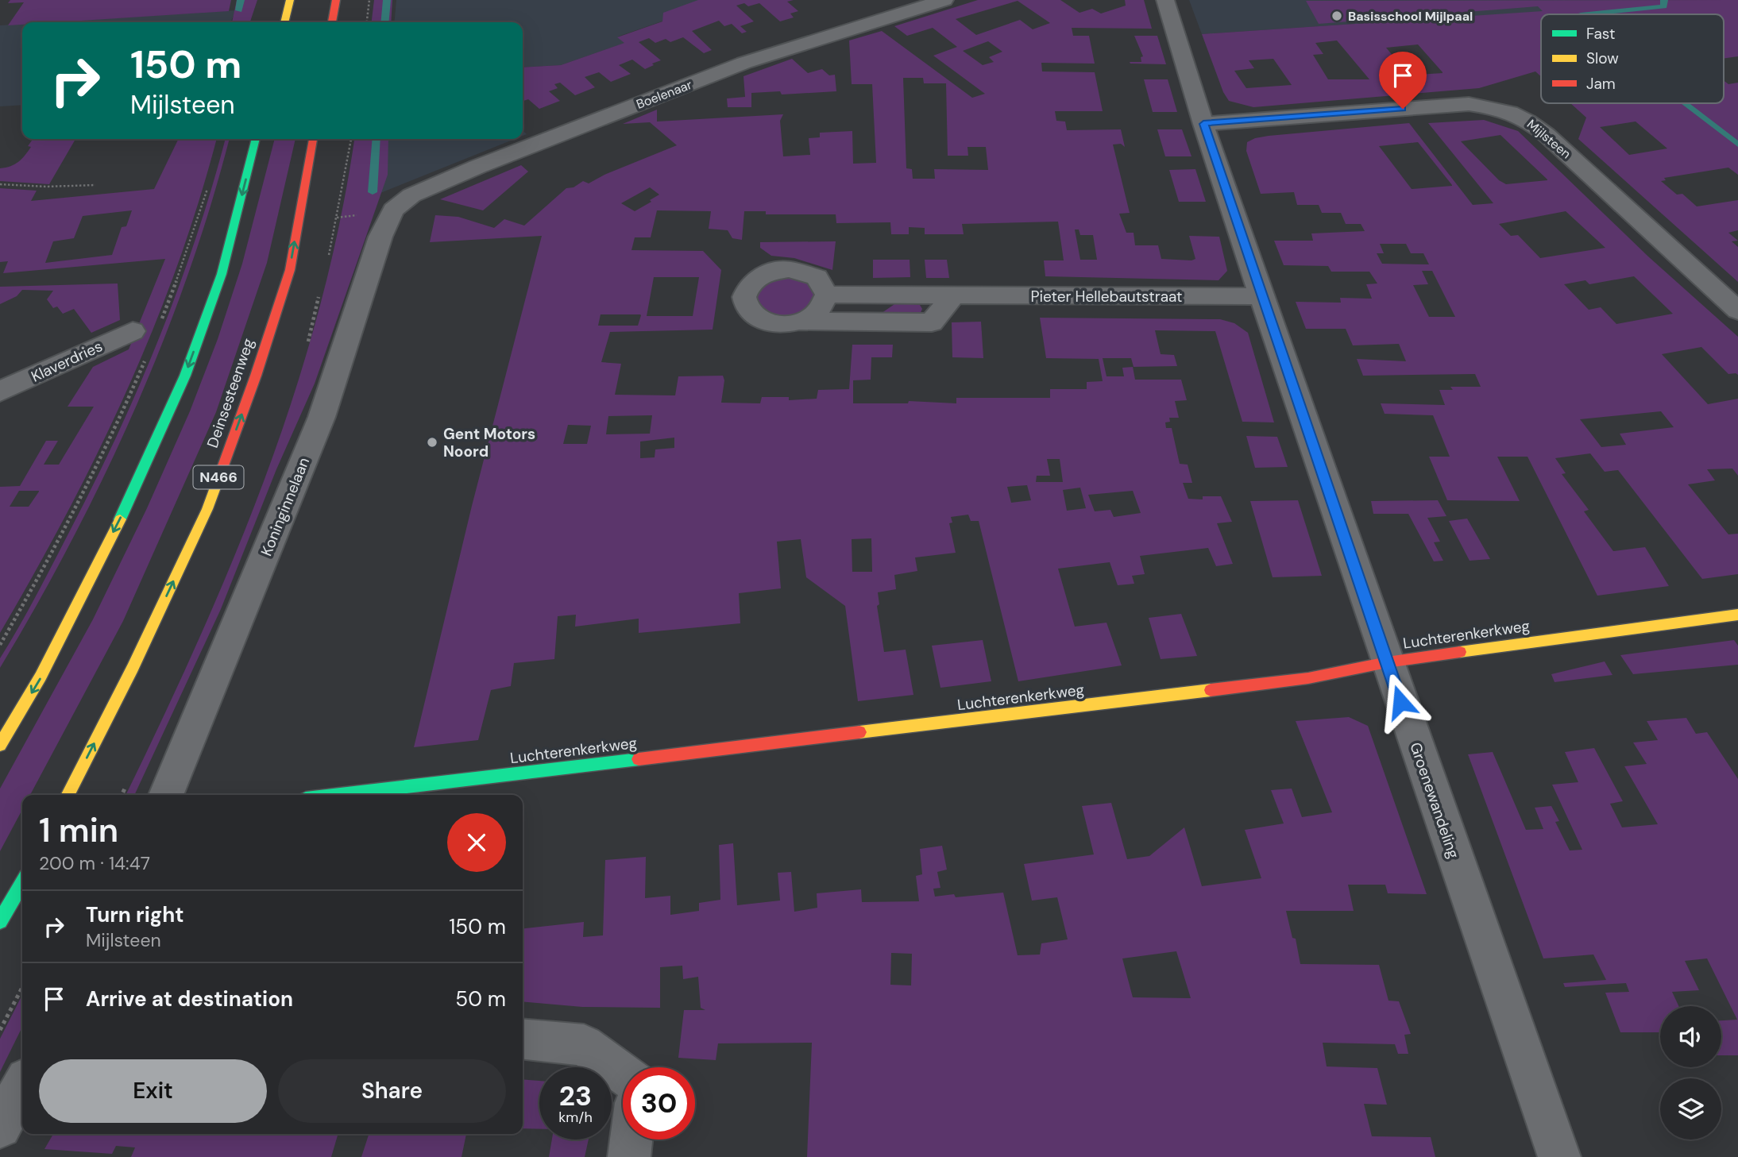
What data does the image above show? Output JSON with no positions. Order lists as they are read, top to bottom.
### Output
{
  "streets": {
    "main road": ["Deinsesteenweg", "N466", "Luchterenkerkweg"],
    "street": [
      "Boelenaar",
      "Mijlsteen",
      "Pieter Hellebautstraat",
      "Klaverdries",
      "Koninginnelaan",
      "Groenewandeling"
    ]
  },
  "crossings": [
    ["Boelenaar", "Koninginnelaan"],
    ["Mijlsteen", "Groenewandeling"],
    ["Pieter Hellebautstraat", "Groenewandeling"],
    ["Luchterenkerkweg", "Groenewandeling"]
  ],
  "places": ["Basisschool Mijlpaal", "Gent Motors Noord"],
  "legend": ["Fast", "Slow", "Jam"],
  "page": {
    "turn": ["150 m", "Mijlsteen"],
    "heading": ["1 min", "200 m · 14:47"],
    "list": [
      {
        "name": "Turn right",
        "note": "Mijlsteen",
        "value": "150 m"
      },
      {
        "name": "Arrive at destination",
        "value": "50 m"
      }
    ],
    "buttons": ["Exit", "Share"],
    "speed": "23 km/h",
    "limit": "30"
  }
}
